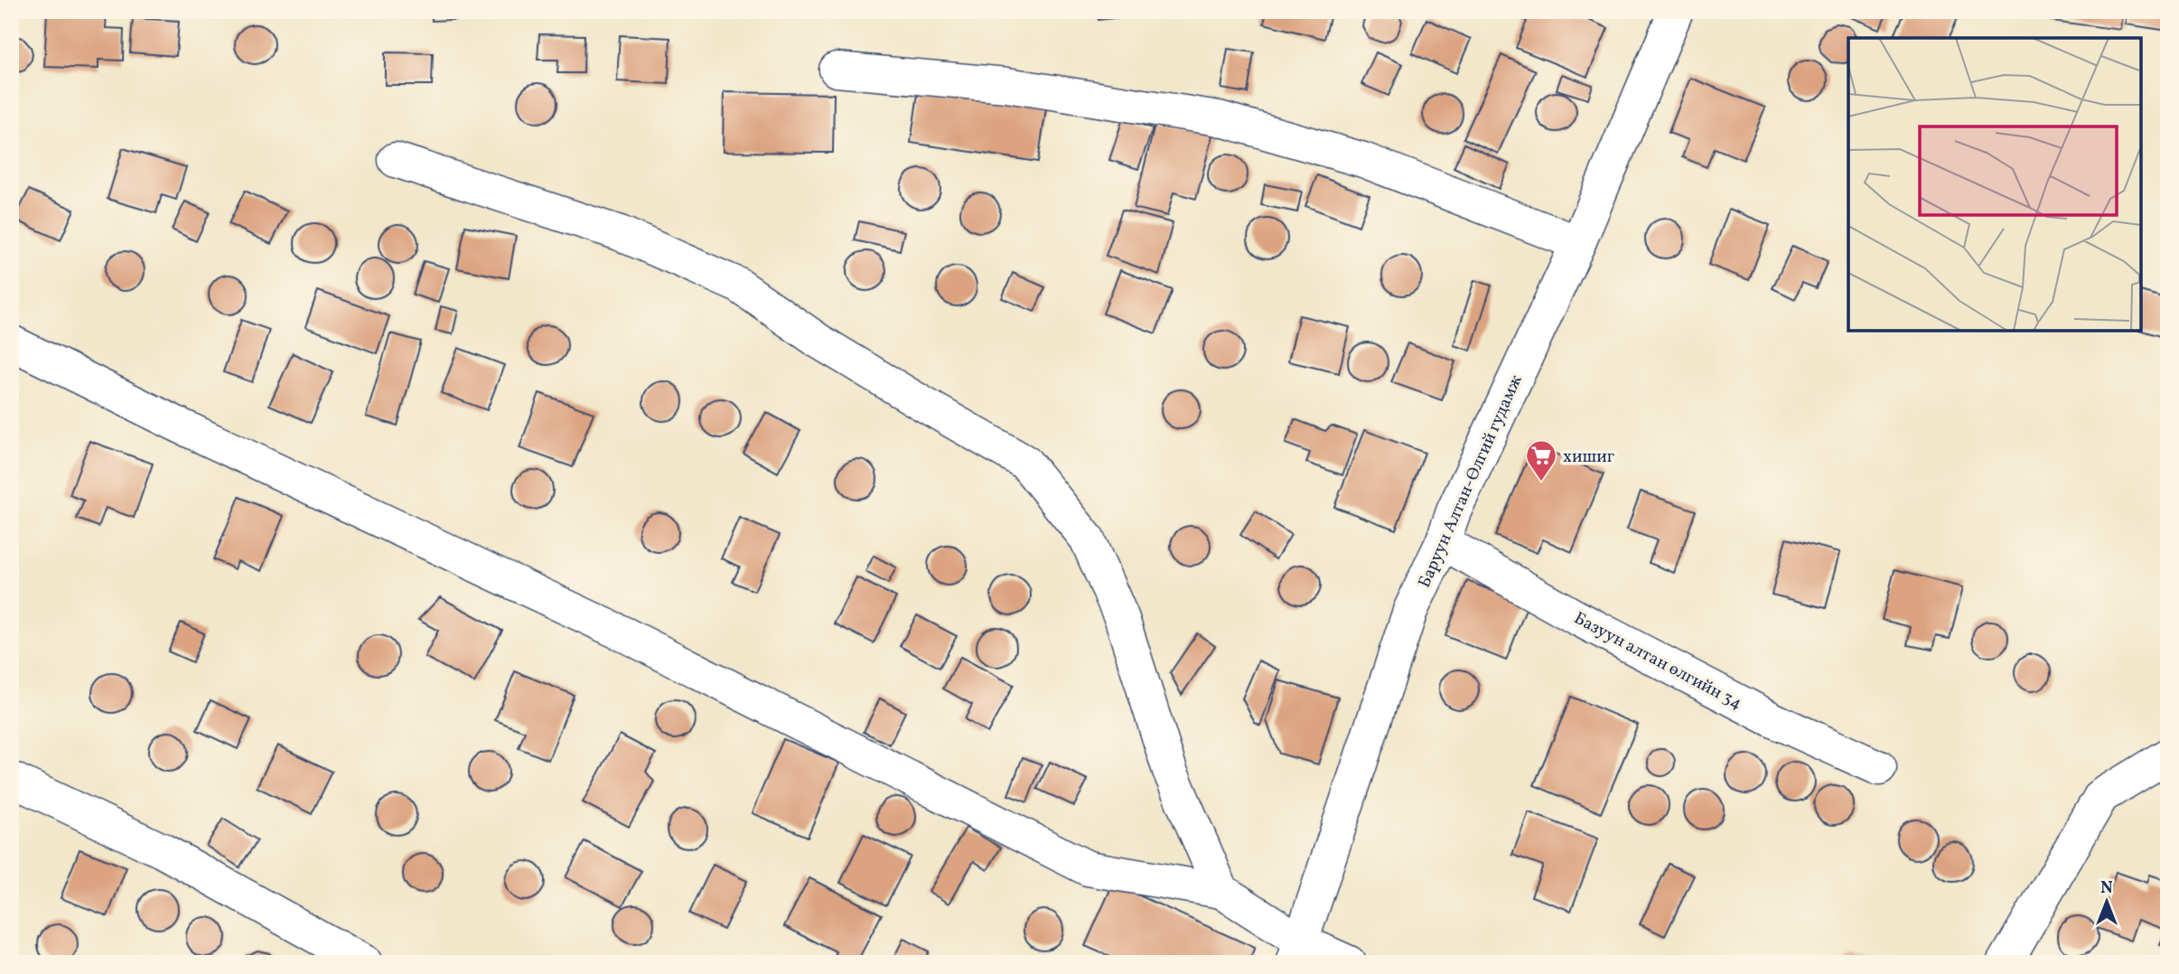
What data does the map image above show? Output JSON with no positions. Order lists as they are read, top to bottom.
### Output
{
  "streets": {
    "street": ["Баруун Алтан-Өлгий гудамж", "Базуун алтан өлгийн 34"]
  },
  "crossings": [
    ["Баруун Алтан-Өлгий гудамж", "Базуун алтан өлгийн 34"]
  ],
  "places": {
    "supermarket": ["хишиг"]
  },
  "north": "top"
}
